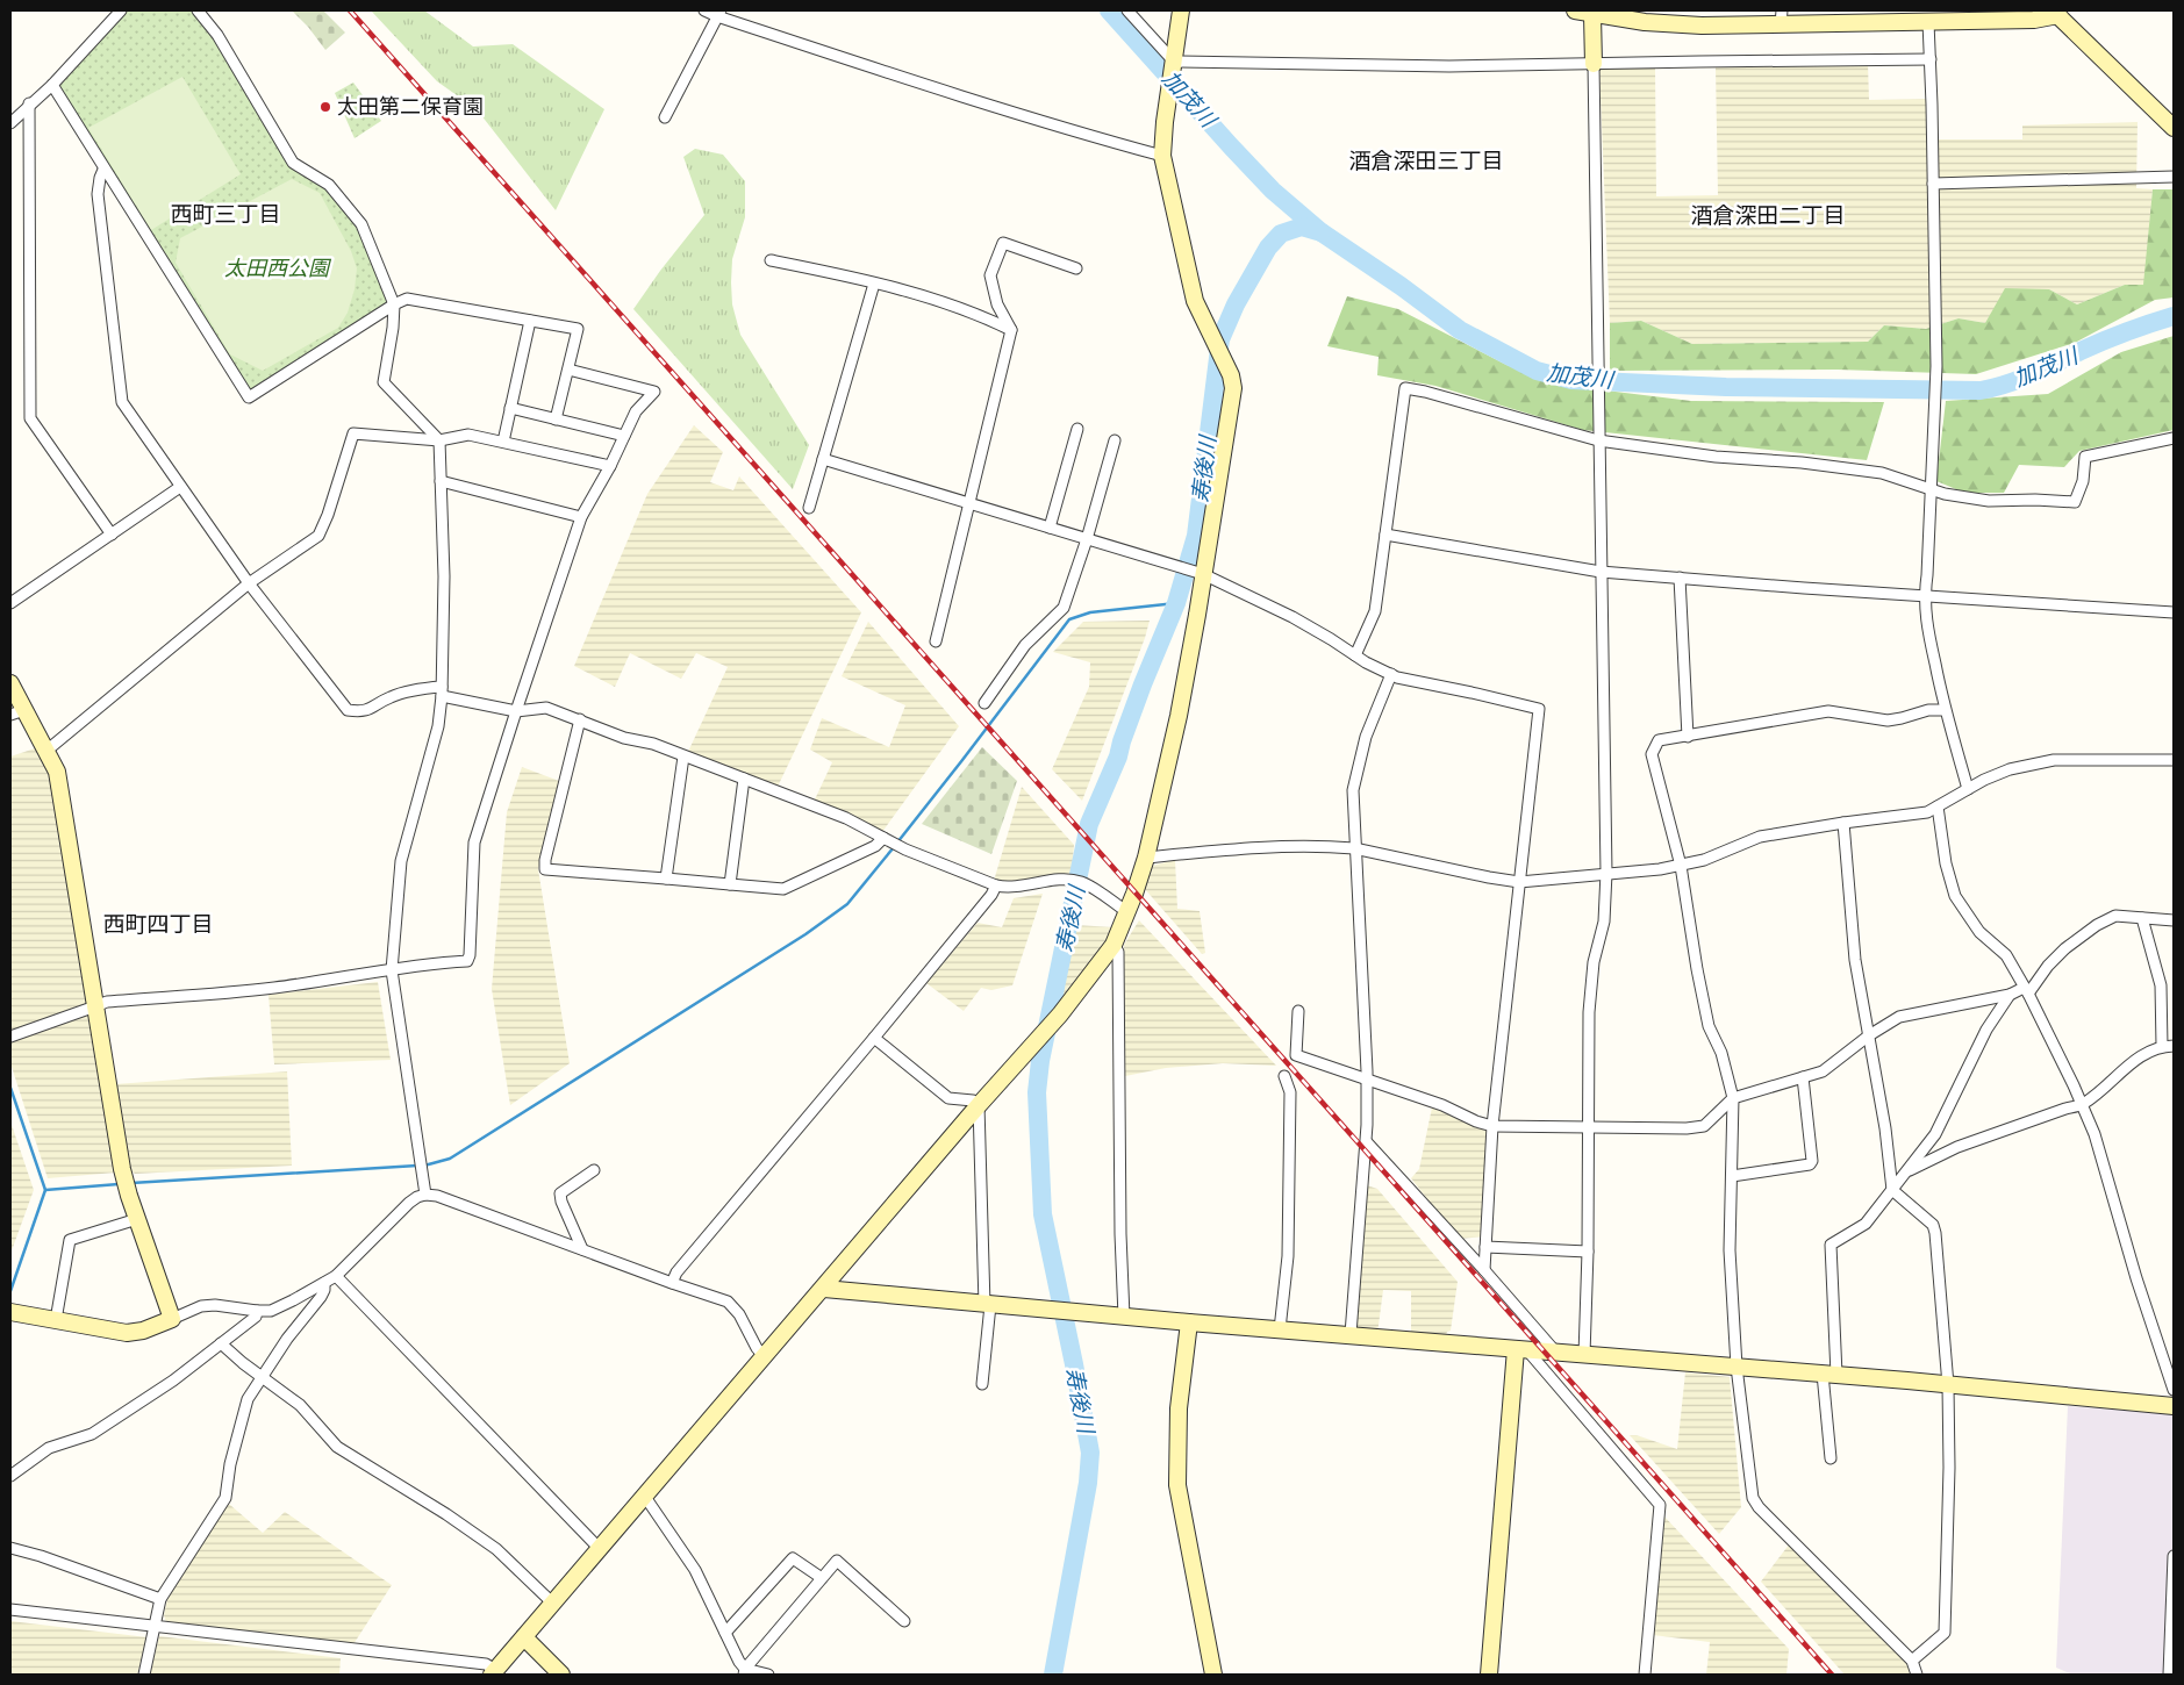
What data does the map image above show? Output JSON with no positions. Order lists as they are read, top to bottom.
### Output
{
  "districts": [
    "酒倉深田三丁目",
    "西町三丁目",
    "酒倉深田二丁目",
    "西町四丁目"
  ],
  "water": ["加茂川", "寿後川"],
  "parks": ["太田西公園"],
  "places": ["太田第二保育園"]
}
